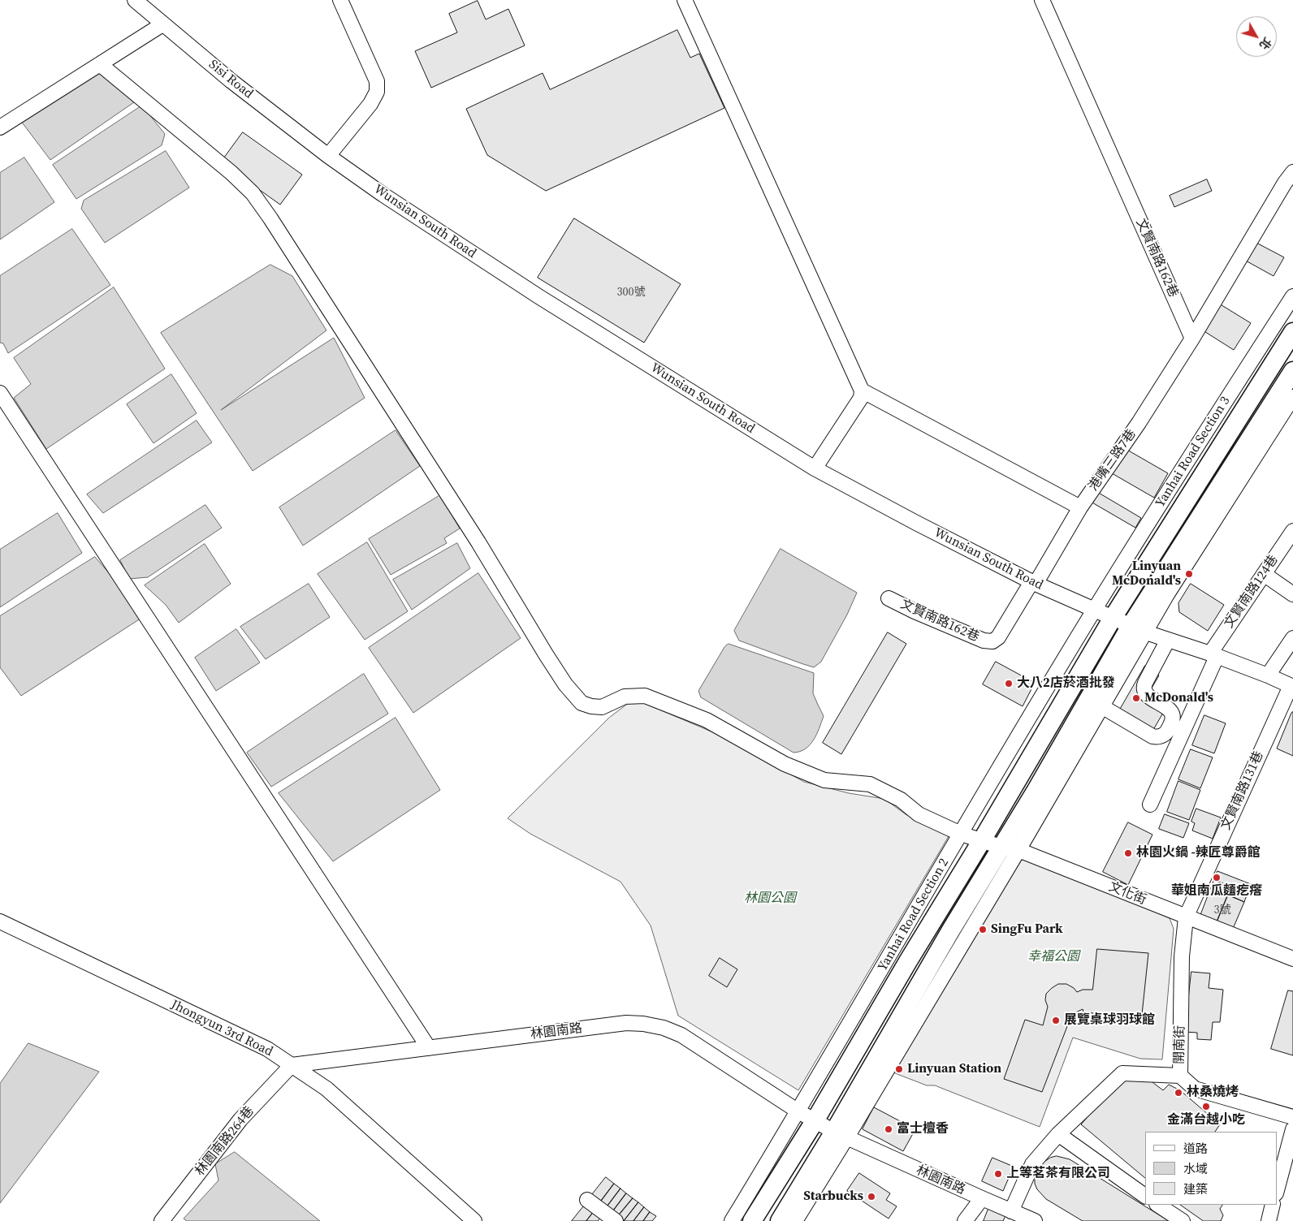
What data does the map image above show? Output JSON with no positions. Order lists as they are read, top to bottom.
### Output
{
  "streets": {
    "main road": ["Yanhai Road Section 3", "Yanhai Road Section 2"],
    "street": [
      "Sisi Road",
      "Wunsian South Road",
      "文賢南路162巷",
      "港嘴三路7巷",
      "文賢南路124巷",
      "文賢南路131巷",
      "文化街",
      "Jhongyun 3rd Road",
      "林園南路",
      "開南街",
      "林園南路264巷"
    ]
  },
  "crossings": [
    ["Sisi Road", "Wunsian South Road"],
    ["Wunsian South Road", "文賢南路162巷"],
    ["Wunsian South Road", "Yanhai Road Section 3"],
    ["Wunsian South Road", "港嘴三路7巷"],
    ["Wunsian South Road", "Yanhai Road Section 2"],
    ["文賢南路162巷", "港嘴三路7巷"],
    ["Yanhai Road Section 3", "Yanhai Road Section 2"],
    ["文賢南路131巷", "文化街"],
    ["文賢南路131巷", "開南街"],
    ["文化街", "Yanhai Road Section 2"],
    ["文化街", "開南街"],
    ["Yanhai Road Section 2", "林園南路"],
    ["Jhongyun 3rd Road", "林園南路"],
    ["Jhongyun 3rd Road", "林園南路264巷"],
    ["林園南路", "林園南路264巷"]
  ],
  "parks": ["林園公園", "幸福公園"],
  "places": [
    "Linyuan McDonald's",
    "大八2店菸酒批發",
    "McDonald's",
    "林園火鍋 -辣匠尊爵館",
    "華姐南瓜麵疙瘩",
    "SingFu Park",
    "展覽桌球羽球館",
    "Linyuan Station",
    "林桑燒烤",
    "金滿台越小吃",
    "富士檀香",
    "上等茗茶有限公司",
    "Starbucks"
  ],
  "house_numbers": ["300號", "3號"],
  "legend": ["道路", "水域", "建築"],
  "north": "bottom right"
}
